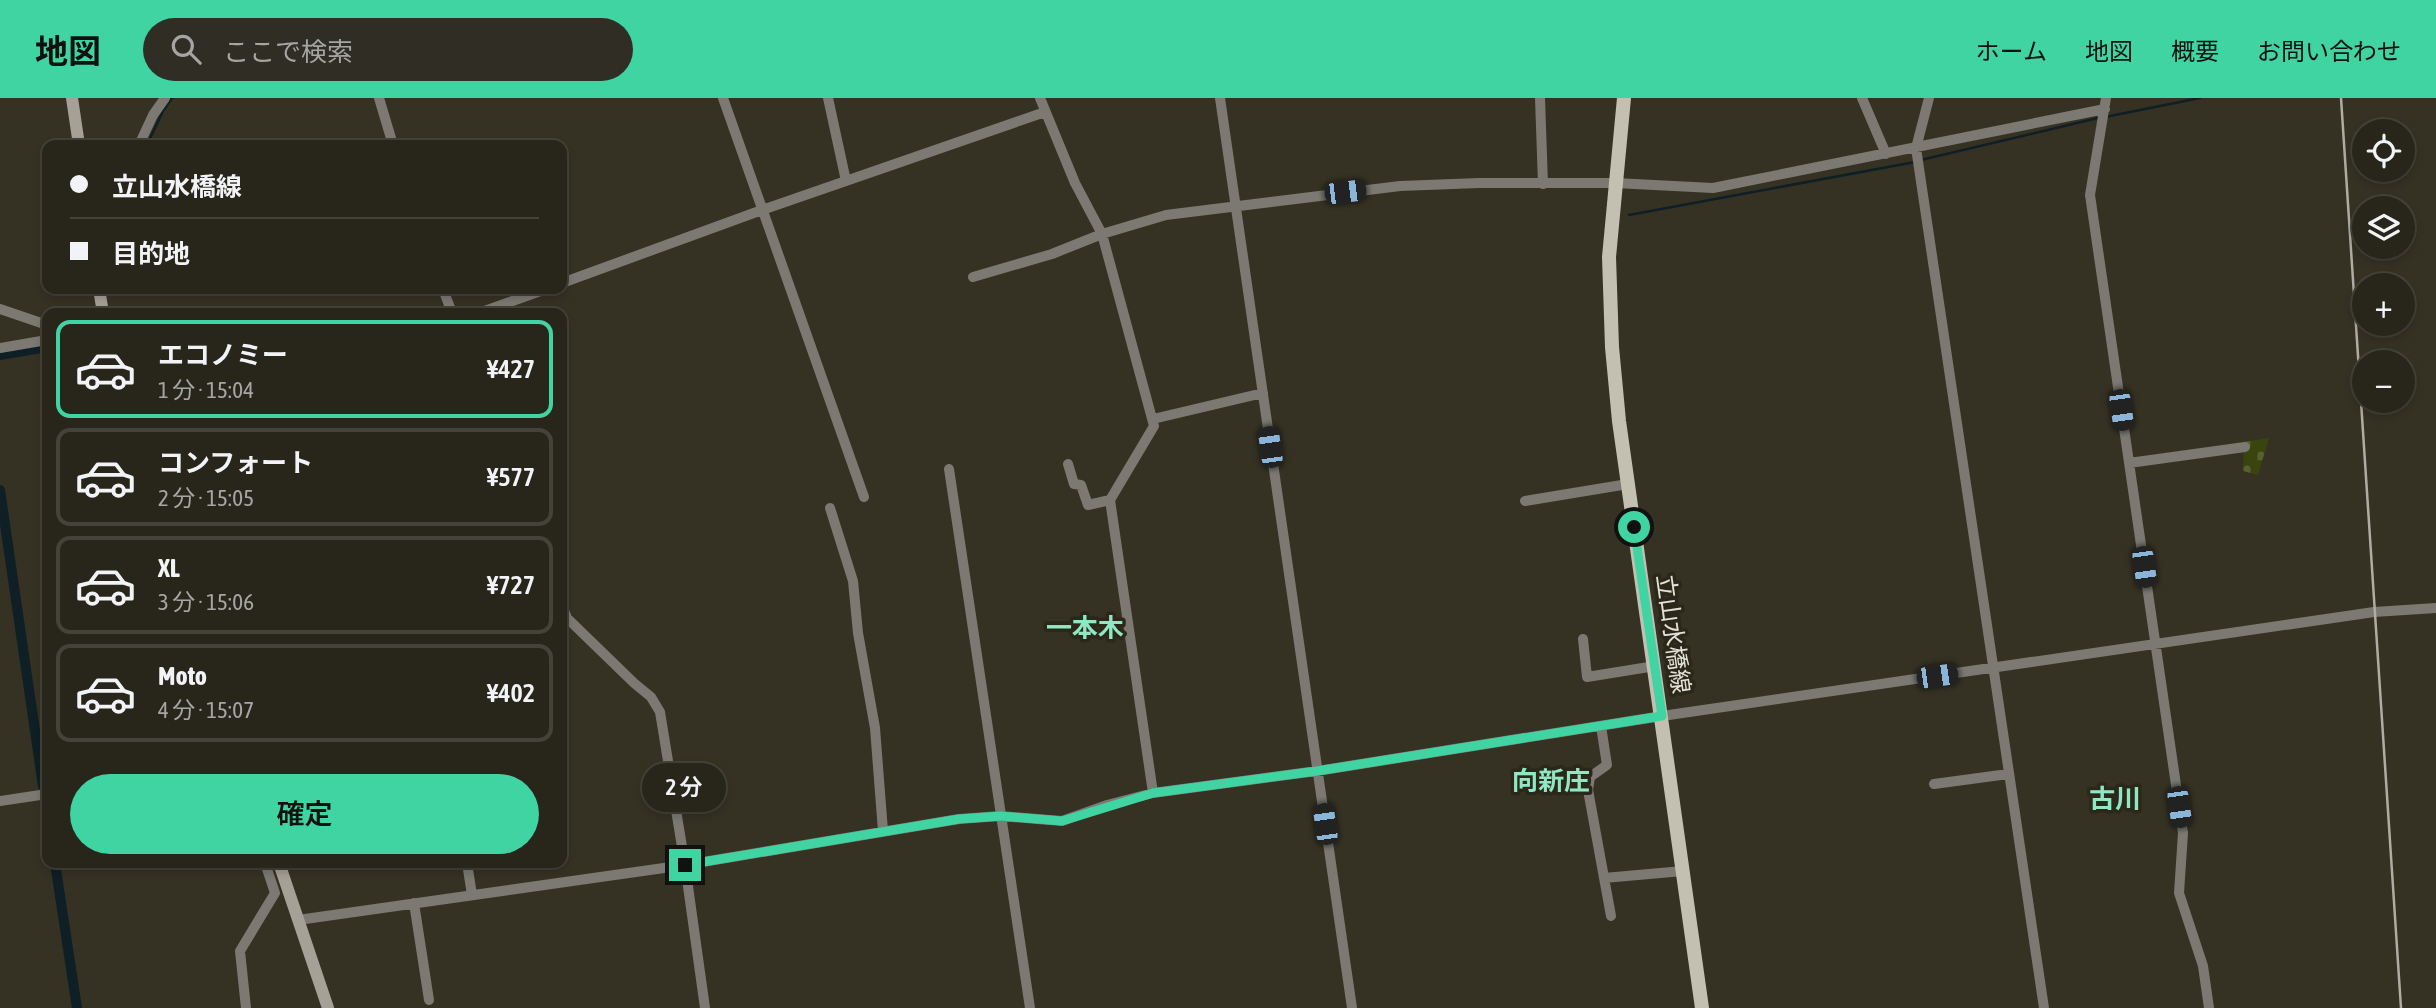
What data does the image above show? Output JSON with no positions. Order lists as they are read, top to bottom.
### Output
{
  "streets": {
    "main road": ["立山水橋線"]
  },
  "districts": ["一本木", "向新庄", "古川"],
  "page": {
    "header": "地図",
    "search": "ここで検索",
    "nav": [
      "ホーム",
      "地図",
      "概要",
      "お問い合わせ"
    ],
    "map_buttons": ["+", "−"],
    "banner": ["立山水橋線", "目的地"],
    "list": [
      {
        "name": "エコノミー",
        "note": "1 分 · 15:04",
        "value": "¥427"
      },
      {
        "name": "コンフォート",
        "note": "2 分 · 15:05",
        "value": "¥577"
      },
      {
        "name": "XL",
        "note": "3 分 · 15:06",
        "value": "¥727"
      },
      {
        "name": "Moto",
        "note": "4 分 · 15:07",
        "value": "¥402"
      }
    ],
    "buttons": "確定",
    "bubble": "2 分"
  }
}
